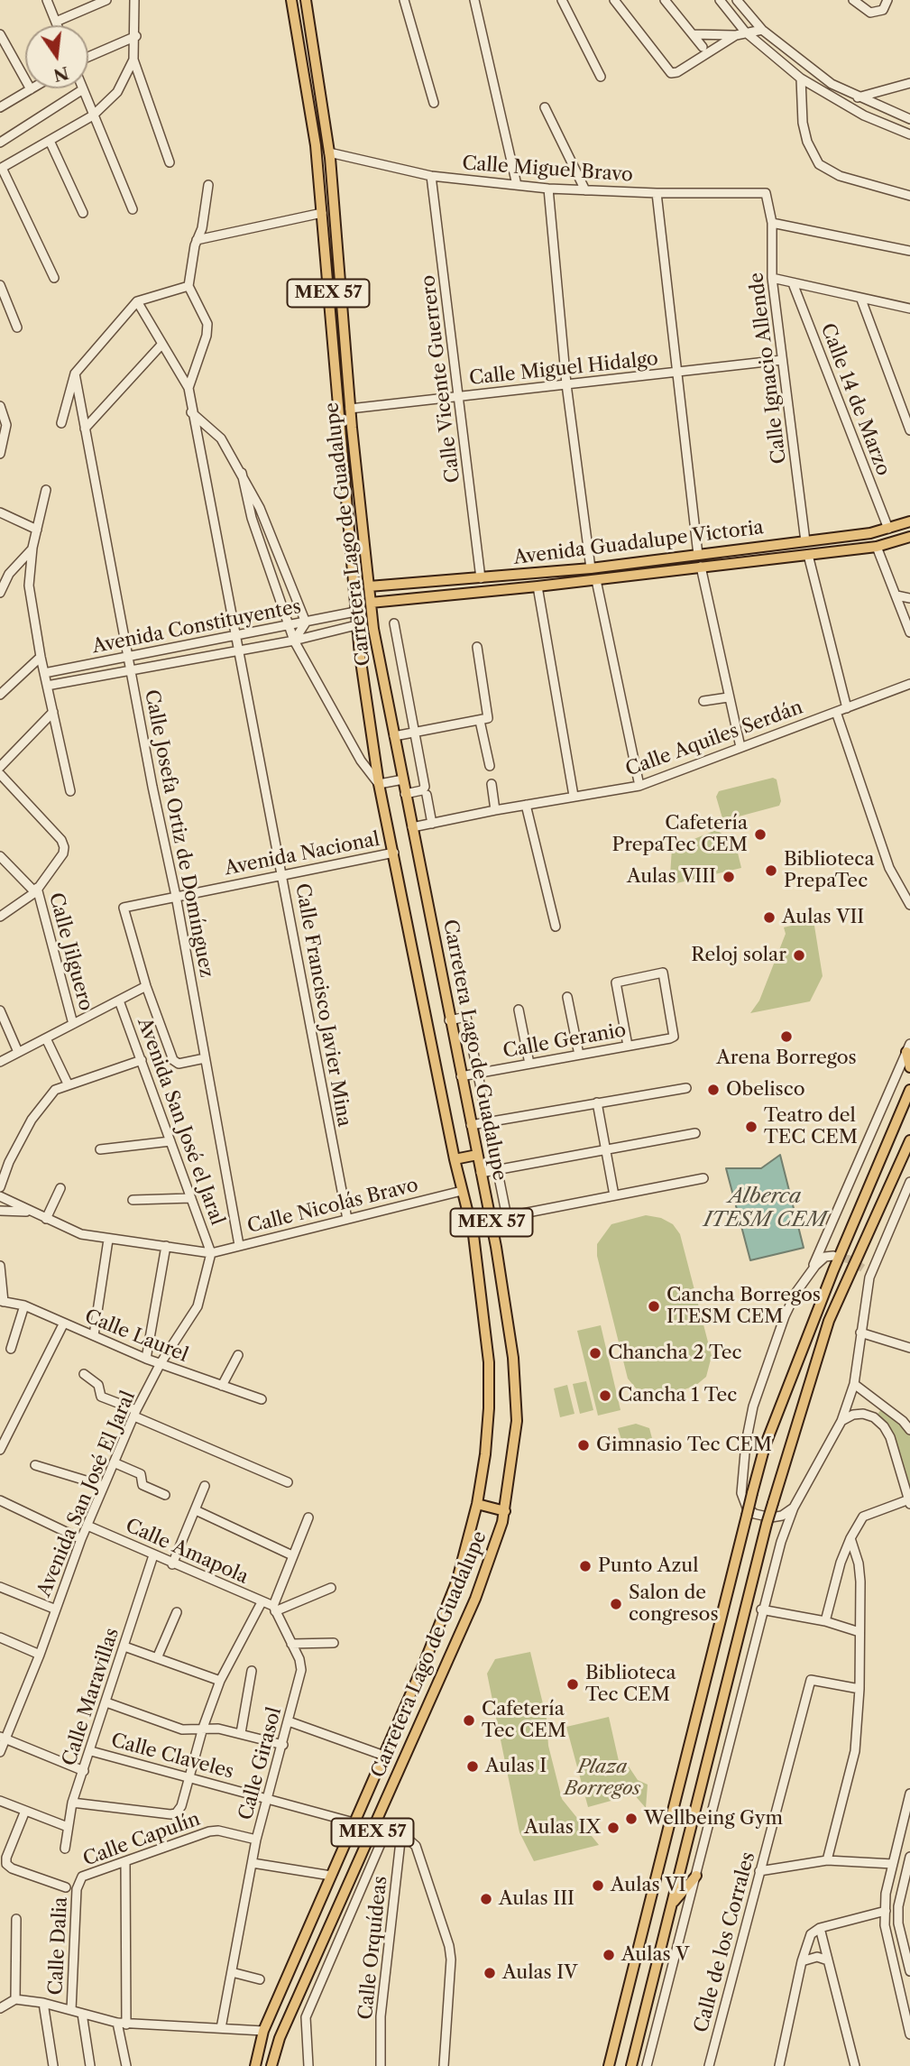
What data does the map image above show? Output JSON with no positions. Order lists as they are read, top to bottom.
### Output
{
  "streets": {
    "main road": ["MEX 57", "Carretera Lago de Guadalupe", "Avenida Guadalupe Victoria"],
    "street": [
      "Calle Miguel Bravo",
      "Calle Ignacio Allende",
      "Calle Miguel Hidalgo",
      "Calle Vicente Guerrero",
      "Calle 14 de Marzo",
      "Avenida Constituyentes",
      "Calle Aquiles Serdán",
      "Calle Josefa Ortiz de Domínguez",
      "Avenida Nacional",
      "Calle Jilguero",
      "Calle Francisco Javier Mina",
      "Calle Geranio",
      "Avenida San José el Jaral",
      "Calle Nicolás Bravo",
      "Calle Laurel",
      "Avenida San José El Jaral",
      "Calle Amapola",
      "Calle Maravillas",
      "Calle Claveles",
      "Calle Girasol",
      "Calle Capulín",
      "Calle de los Corrales",
      "Calle Dalia",
      "Calle Orquídeas"
    ]
  },
  "crossings": [
    ["Calle Miguel Bravo", "Calle Ignacio Allende"],
    ["Calle Miguel Bravo", "Calle Vicente Guerrero"],
    ["Calle Miguel Bravo", "Carretera Lago de Guadalupe"],
    ["Calle Ignacio Allende", "Calle Miguel Hidalgo"],
    ["Calle Ignacio Allende", "Avenida Guadalupe Victoria"],
    ["Calle Miguel Hidalgo", "Calle Vicente Guerrero"],
    ["Calle Miguel Hidalgo", "Carretera Lago de Guadalupe"],
    ["Calle Vicente Guerrero", "Avenida Guadalupe Victoria"],
    ["Calle 14 de Marzo", "Avenida Guadalupe Victoria"],
    ["Carretera Lago de Guadalupe", "Avenida Guadalupe Victoria"],
    ["Carretera Lago de Guadalupe", "Avenida Constituyentes"],
    ["Carretera Lago de Guadalupe", "Calle Aquiles Serdán"],
    ["Carretera Lago de Guadalupe", "Avenida Nacional"],
    ["Carretera Lago de Guadalupe", "Calle Geranio"],
    ["Carretera Lago de Guadalupe", "Calle Nicolás Bravo"],
    ["Carretera Lago de Guadalupe", "Calle Claveles"],
    ["Avenida Constituyentes", "Calle Josefa Ortiz de Domínguez"],
    ["Avenida Constituyentes", "Calle Francisco Javier Mina"],
    ["Calle Josefa Ortiz de Domínguez", "Avenida Nacional"],
    ["Calle Josefa Ortiz de Domínguez", "Calle Nicolás Bravo"],
    ["Avenida Nacional", "Calle Francisco Javier Mina"],
    ["Calle Francisco Javier Mina", "Calle Nicolás Bravo"],
    ["Avenida San José el Jaral", "Calle Nicolás Bravo"],
    ["Avenida San José el Jaral", "Avenida San José El Jaral"],
    ["Calle Nicolás Bravo", "Avenida San José El Jaral"],
    ["Calle Laurel", "Avenida San José El Jaral"],
    ["Avenida San José El Jaral", "Calle Amapola"],
    ["Calle Amapola", "Calle Maravillas"],
    ["Calle Amapola", "Calle Girasol"],
    ["Calle Maravillas", "Calle Claveles"],
    ["Calle Claveles", "Calle Girasol"],
    ["Calle Girasol", "Calle Capulín"],
    ["Calle Capulín", "Calle Dalia"]
  ],
  "water": ["Alberca ITESM CEM"],
  "parks": ["Plaza Borregos"],
  "places": [
    "Cafetería PrepaTec CEM",
    "Biblioteca PrepaTec",
    "Aulas VIII",
    "Aulas VII",
    "Reloj solar",
    "Arena Borregos",
    "Obelisco",
    "Teatro del TEC CEM",
    "Cancha Borregos ITESM CEM",
    "Chancha 2 Tec",
    "Cancha 1 Tec",
    "Gimnasio Tec CEM",
    "Punto Azul",
    "Salon de congresos",
    "Biblioteca Tec CEM",
    "Cafetería Tec CEM",
    "Aulas I",
    "Wellbeing Gym",
    "Aulas IX",
    "Aulas VI",
    "Aulas III",
    "Aulas V",
    "Aulas IV"
  ],
  "north": "bottom"
}
